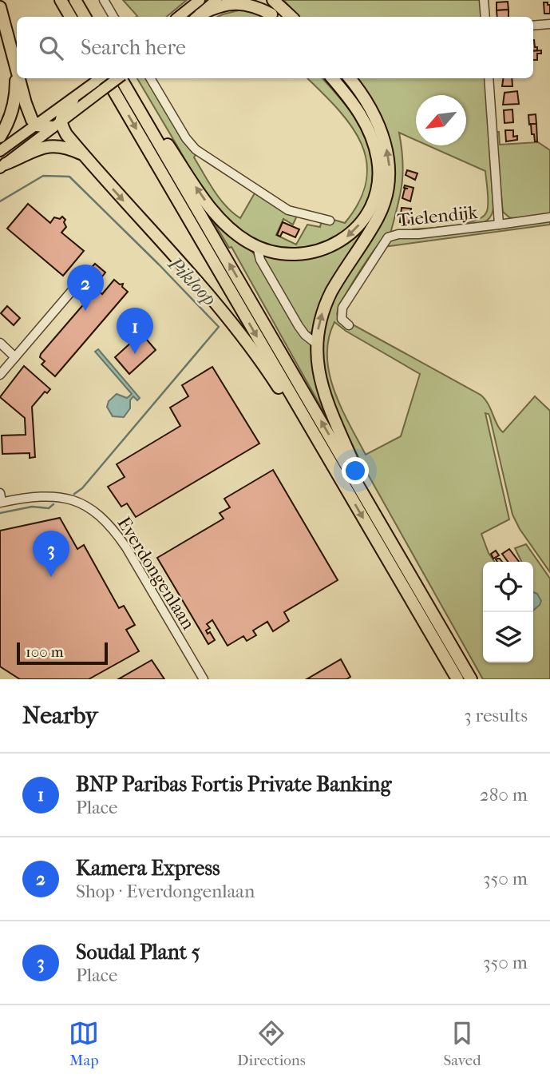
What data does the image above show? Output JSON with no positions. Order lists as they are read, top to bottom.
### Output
{
  "streets": {
    "street": ["Tielendijk", "Everdongenlaan"]
  },
  "water": ["Pikloop"],
  "scale_bar": "100 m",
  "north": "bottom left",
  "page": {
    "search": "Search here",
    "pins": ["2", "1", "3"],
    "scale": "100 m",
    "heading": ["Nearby", "3 results"],
    "list": [
      {
        "mark": "1",
        "name": "BNP Paribas Fortis Private Banking",
        "note": "Place",
        "value": "280 m"
      },
      {
        "mark": "2",
        "name": "Kamera Express",
        "note": "Shop · Everdongenlaan",
        "value": "350 m"
      },
      {
        "mark": "3",
        "name": "Soudal Plant 5",
        "note": "Place",
        "value": "350 m"
      }
    ],
    "nav": ["Map", "Directions", "Saved"]
  }
}
